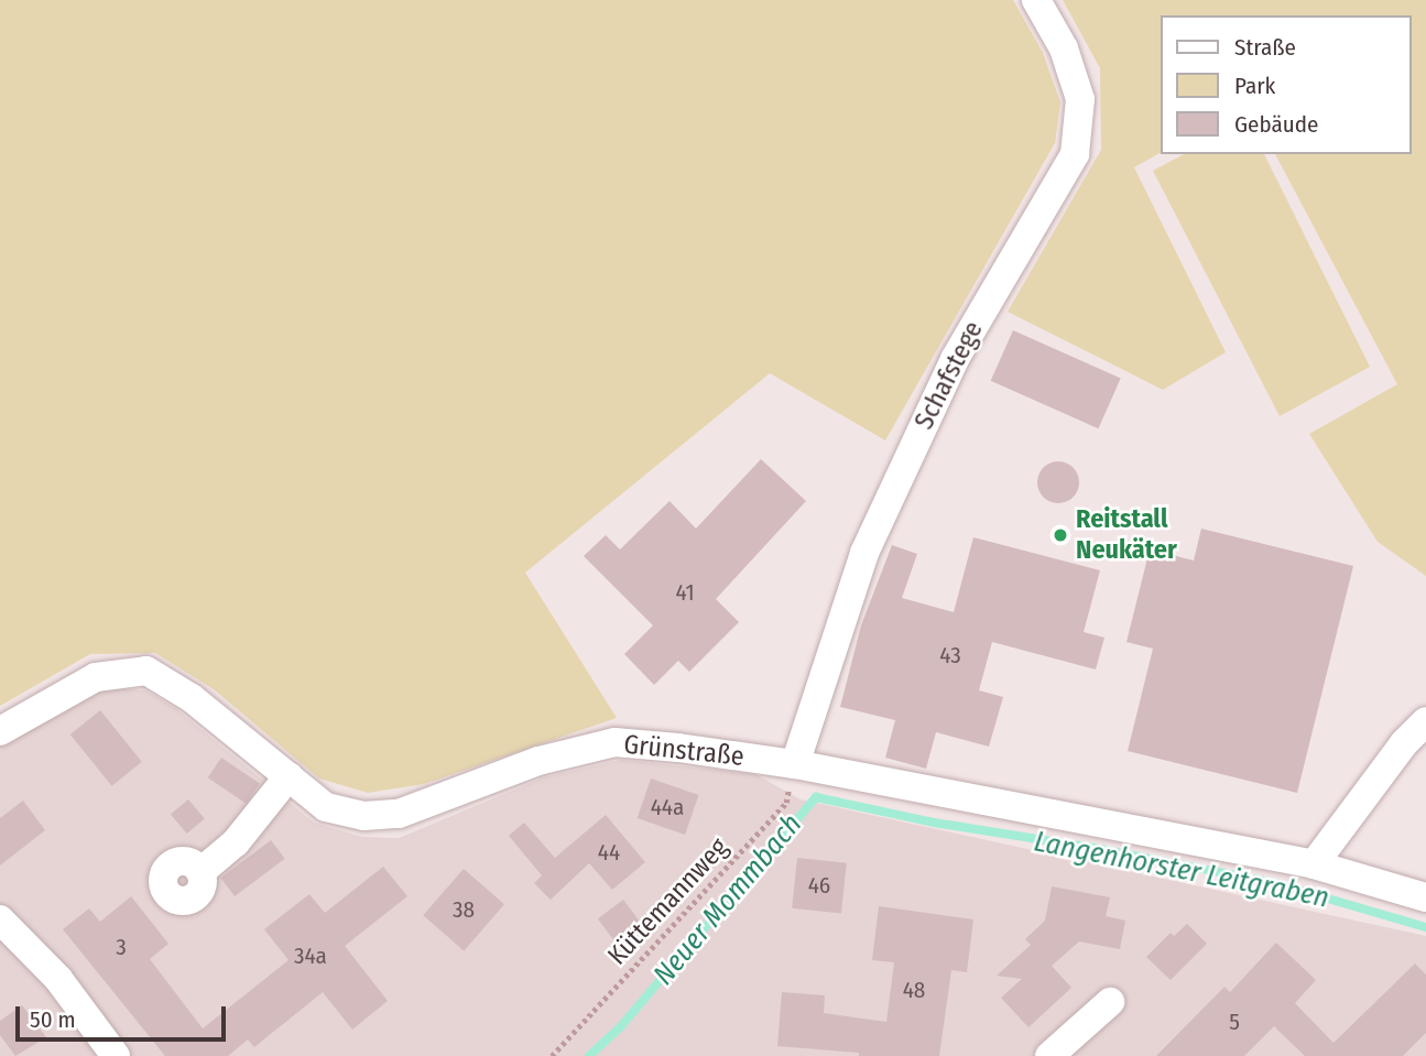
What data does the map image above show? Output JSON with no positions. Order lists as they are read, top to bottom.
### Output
{
  "streets": {
    "street": ["Schafstege", "Grünstraße"],
    "path": ["Küttemannweg"]
  },
  "crossings": [
    ["Schafstege", "Grünstraße"],
    ["Schafstege", "Küttemannweg"],
    ["Grünstraße", "Küttemannweg"]
  ],
  "water": ["Langenhorster Leitgraben", "Neuer Mommbach"],
  "places": ["Reitstall Neukäter"],
  "house_numbers": [
    "41",
    "43",
    "44a",
    "44",
    "46",
    "38",
    "3",
    "34a",
    "48",
    "5"
  ],
  "legend": ["Straße", "Park", "Gebäude"],
  "scale_bar": "50 m"
}
